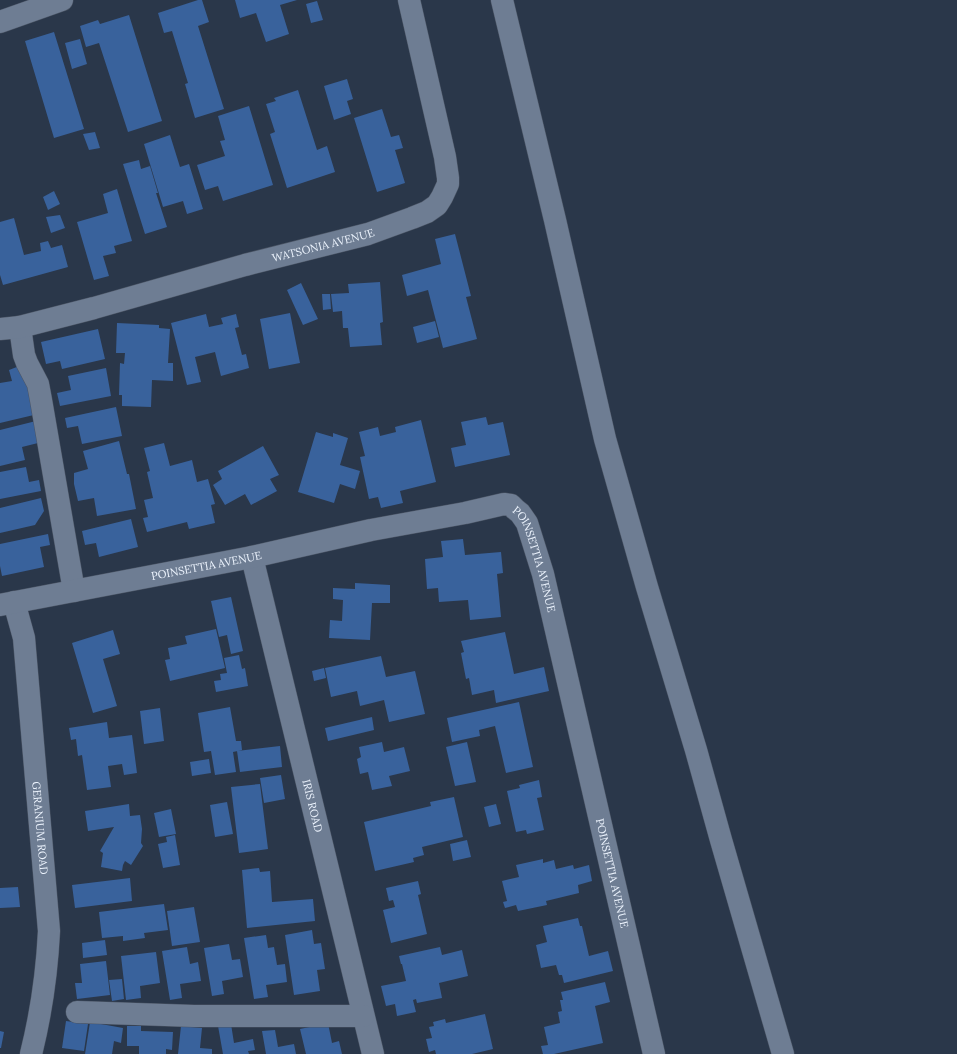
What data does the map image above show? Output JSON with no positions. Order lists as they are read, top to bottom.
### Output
{
  "streets": {
    "street": [
      "WATSONIA AVENUE",
      "POINSETTIA AVENUE",
      "IRIS ROAD",
      "GERANIUM ROAD"
    ]
  },
  "crossings": [
    ["POINSETTIA AVENUE", "IRIS ROAD"],
    ["POINSETTIA AVENUE", "GERANIUM ROAD"]
  ]
}
